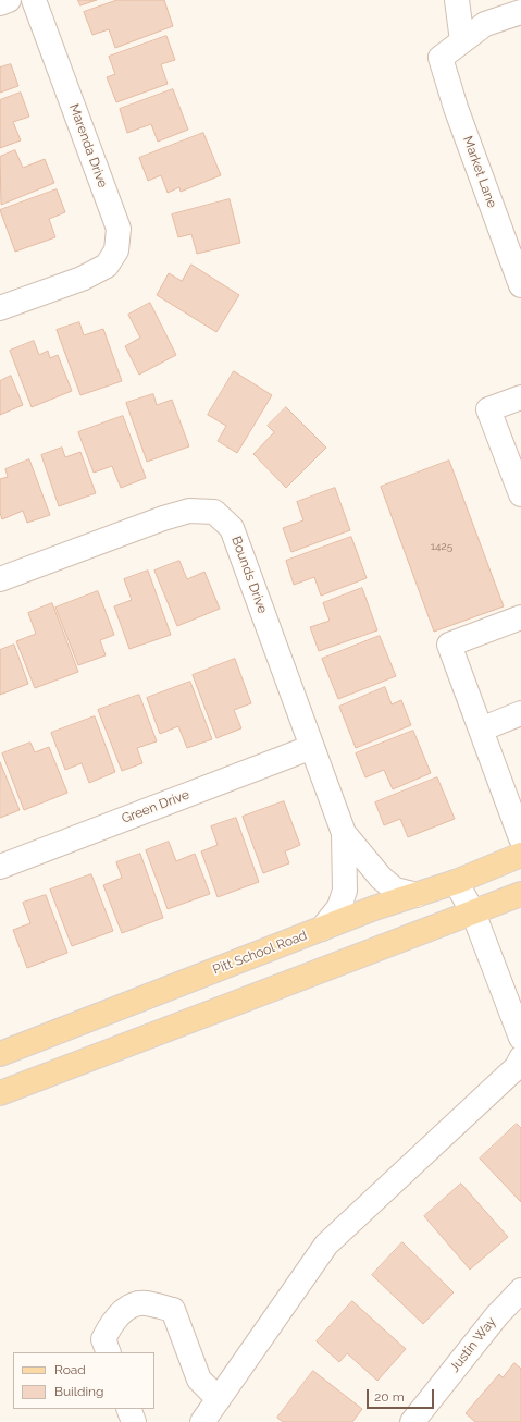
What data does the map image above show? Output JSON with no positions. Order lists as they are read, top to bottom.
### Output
{
  "streets": {
    "main road": ["Pitt School Road"],
    "street": [
      "Marenda Drive",
      "Market Lane",
      "Bounds Drive",
      "Green Drive",
      "Justin Way"
    ]
  },
  "crossings": [
    ["Bounds Drive", "Green Drive"],
    ["Bounds Drive", "Pitt School Road"]
  ],
  "house_numbers": ["1425"],
  "legend": ["Road", "Building"],
  "scale_bar": "20 m"
}
